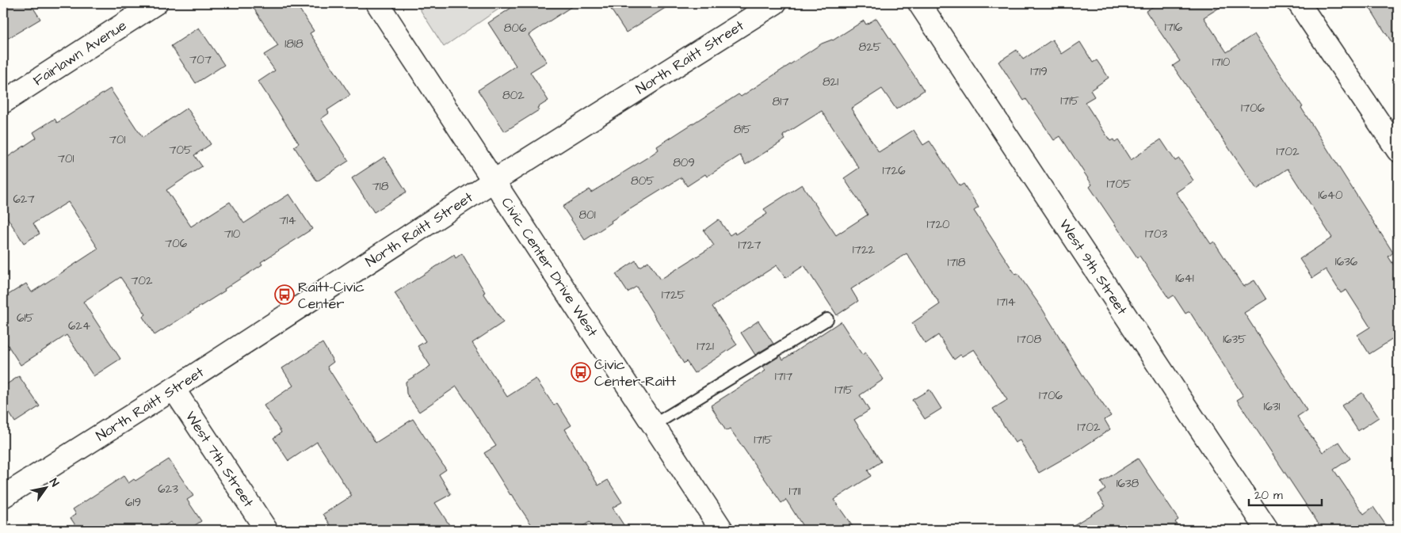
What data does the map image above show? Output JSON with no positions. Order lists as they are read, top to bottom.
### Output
{
  "streets": {
    "street": [
      "Fairlawn Avenue",
      "North Raitt Street",
      "West 9th Street",
      "Civic Center Drive West",
      "West 7th Street"
    ]
  },
  "crossings": [
    ["North Raitt Street", "Civic Center Drive West"],
    ["North Raitt Street", "West 7th Street"]
  ],
  "places": {
    "bus stop": ["Raitt-Civic Center", "Civic Center-Raitt"]
  },
  "house_numbers": [
    "1716",
    "806",
    "1818",
    "825",
    "707",
    "1710",
    "1719",
    "821",
    "802",
    "1715",
    "817",
    "1706",
    "815",
    "701",
    "705",
    "1702",
    "701",
    "809",
    "1726",
    "805",
    "1705",
    "718",
    "1640",
    "627",
    "801",
    "714",
    "1720",
    "710",
    "1703",
    "706",
    "1727",
    "1722",
    "1636",
    "1718",
    "1641",
    "702",
    "1725",
    "1714",
    "615",
    "624",
    "1708",
    "1635",
    "1721",
    "1717",
    "1715",
    "1706",
    "1631",
    "1702",
    "1715",
    "1638",
    "623",
    "1711",
    "619"
  ],
  "scale_bar": "20 m",
  "north": "top right"
}
